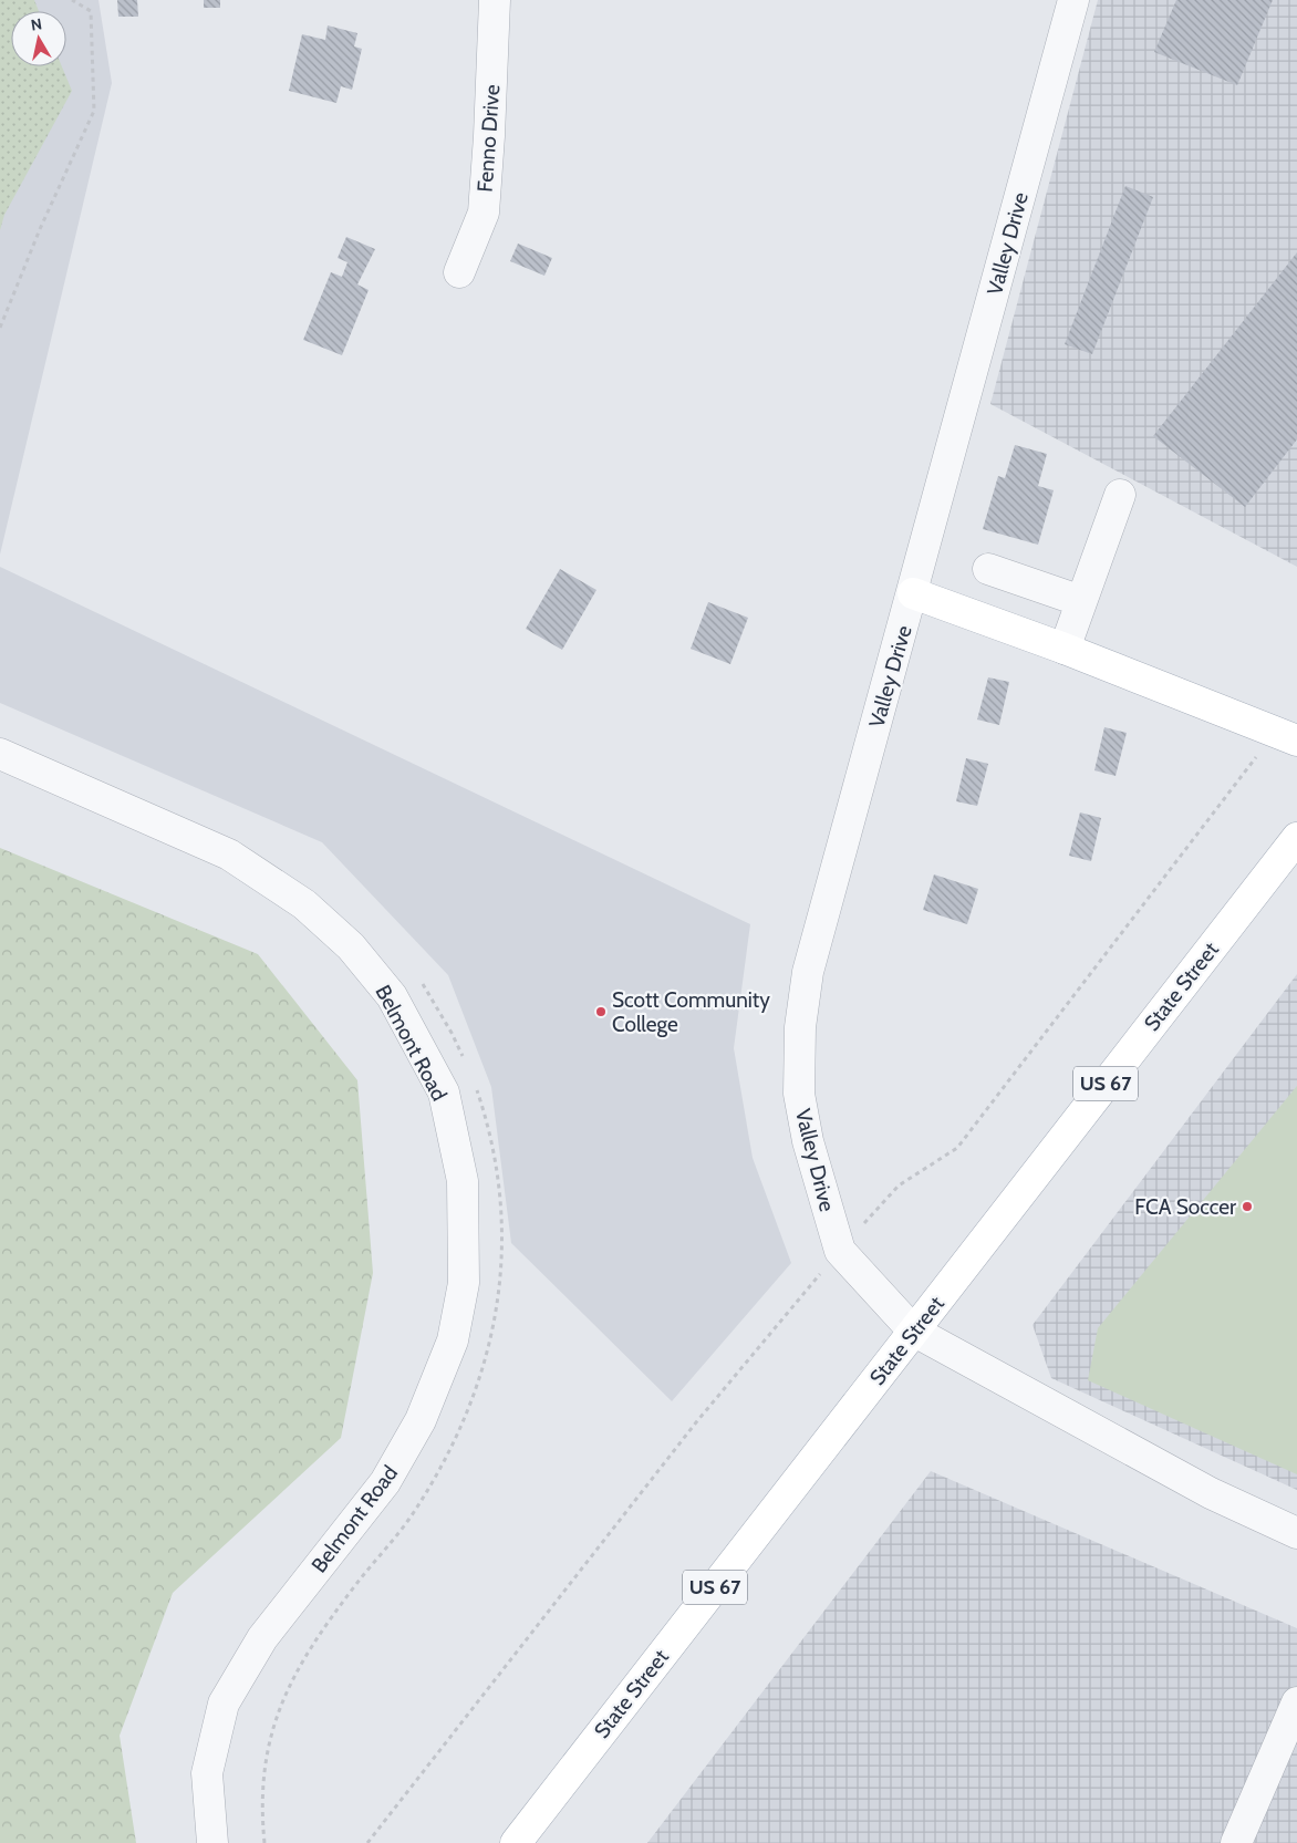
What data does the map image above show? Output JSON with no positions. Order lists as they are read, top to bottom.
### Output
{
  "streets": {
    "main road": ["State Street", "US 67"],
    "street": ["Fenno Drive", "Valley Drive", "Belmont Road"]
  },
  "crossings": [
    ["Valley Drive", "State Street"]
  ],
  "places": ["Scott Community College", "FCA Soccer"],
  "north": "top"
}
